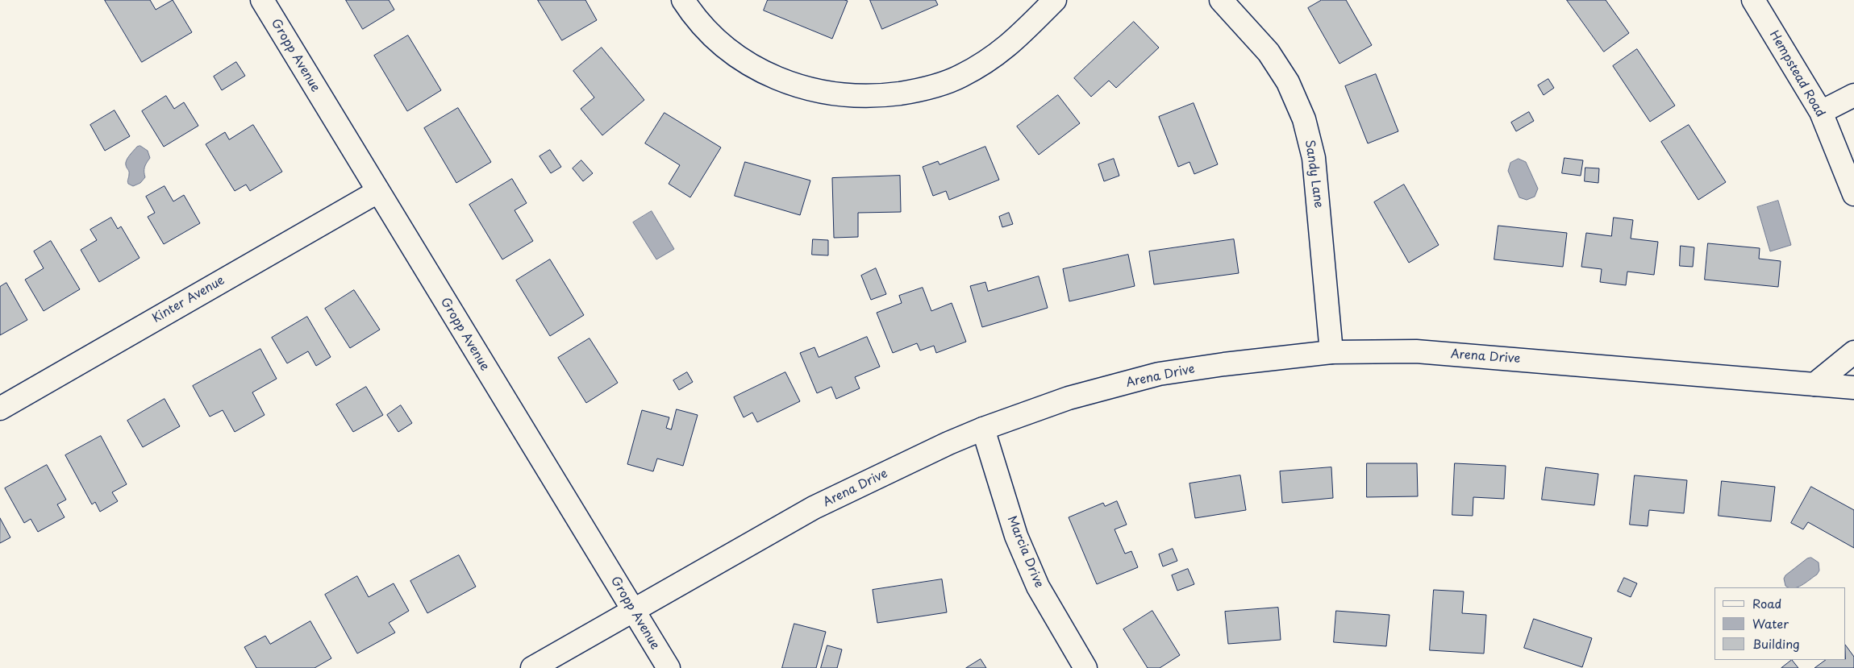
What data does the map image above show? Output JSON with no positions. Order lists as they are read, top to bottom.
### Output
{
  "streets": {
    "street": [
      "Gropp Avenue",
      "Hempstead Road",
      "Sandy Lane",
      "Kinter Avenue",
      "Arena Drive",
      "Marcia Drive"
    ]
  },
  "crossings": [
    ["Gropp Avenue", "Kinter Avenue"],
    ["Gropp Avenue", "Arena Drive"],
    ["Sandy Lane", "Arena Drive"],
    ["Arena Drive", "Marcia Drive"]
  ],
  "legend": ["Road", "Water", "Building"]
}
